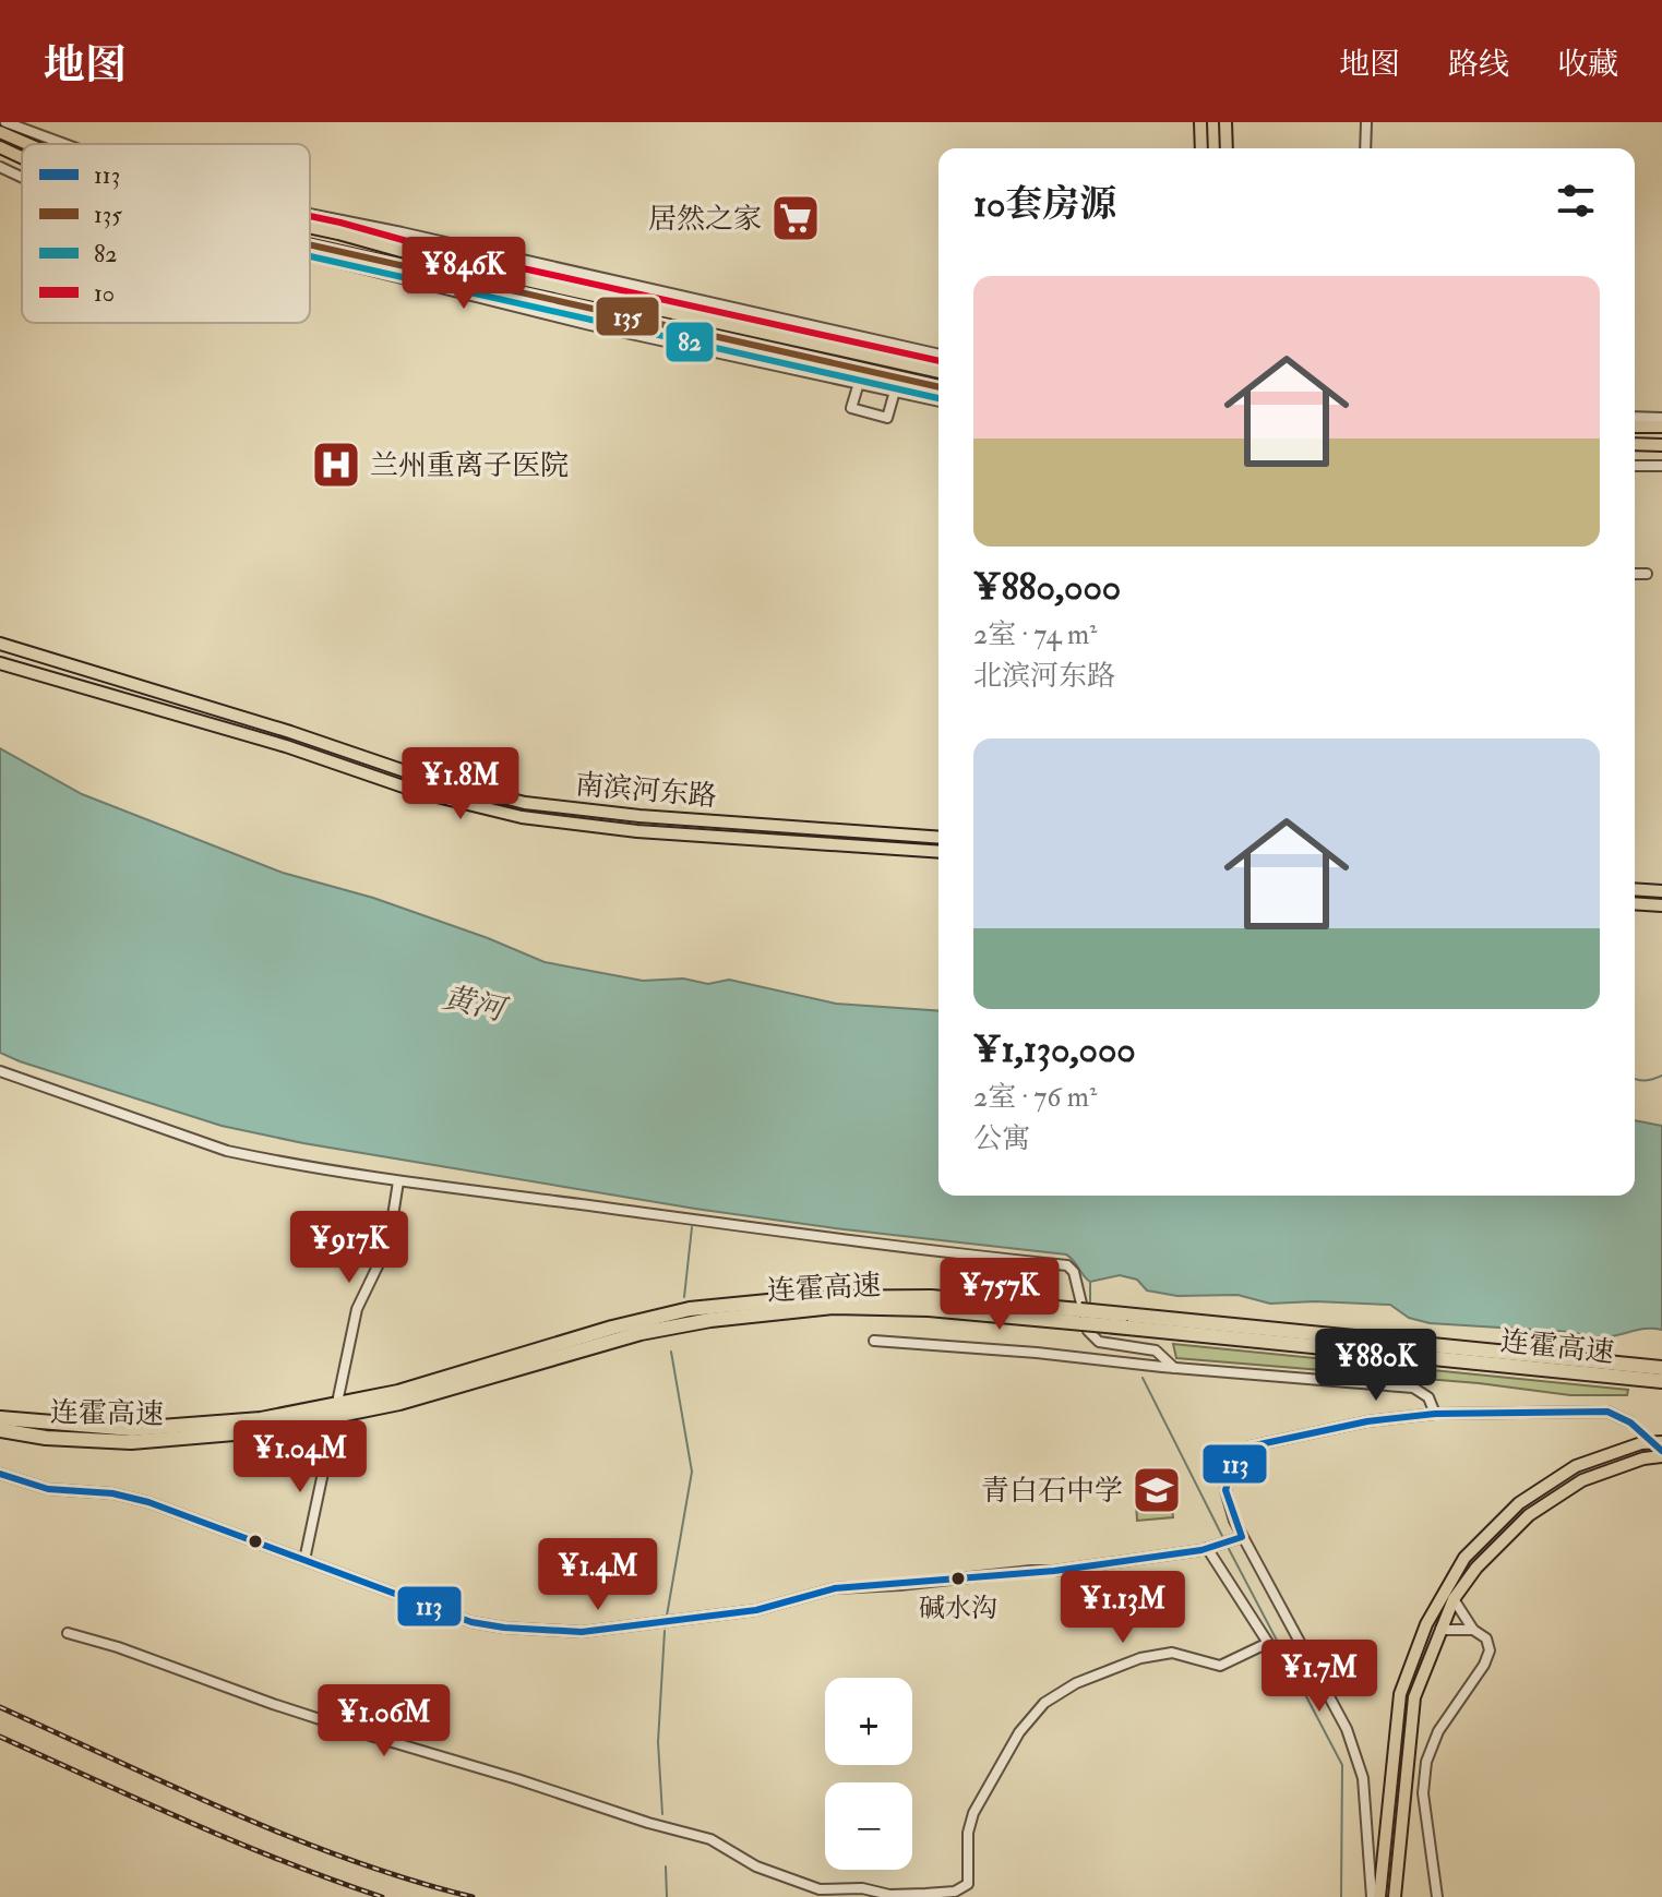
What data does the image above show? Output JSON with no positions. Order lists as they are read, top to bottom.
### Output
{
  "streets": {
    "highway": ["连霍高速"],
    "main road": ["南滨河东路"]
  },
  "water": ["黄河"],
  "places": {
    "supermarket": ["居然之家"],
    "hospital": ["兰州重离子医院"],
    "school or university": ["青白石中学"],
    "other": ["碱水沟"]
  },
  "lines": [
    "transit line 10",
    "transit line 135",
    "transit line 82",
    "transit line 113"
  ],
  "legend": [
    "113",
    "135",
    "82",
    "10"
  ],
  "page": {
    "header": "地图",
    "nav": ["地图", "路线", "收藏"],
    "heading": "10套房源",
    "price": [
      "¥846K",
      "¥1.8M",
      "¥917K",
      "¥757K",
      "¥880K",
      "¥1.04M",
      "¥1.4M",
      "¥1.13M",
      "¥1.7M",
      "¥1.06M"
    ],
    "list": [
      {
        "name": "¥880,000",
        "note": "2室 · 74 m² · 北滨河东路"
      },
      {
        "name": "¥1,130,000",
        "note": "2室 · 76 m² · 公寓"
      }
    ],
    "map_buttons": ["+", "−"]
  }
}
